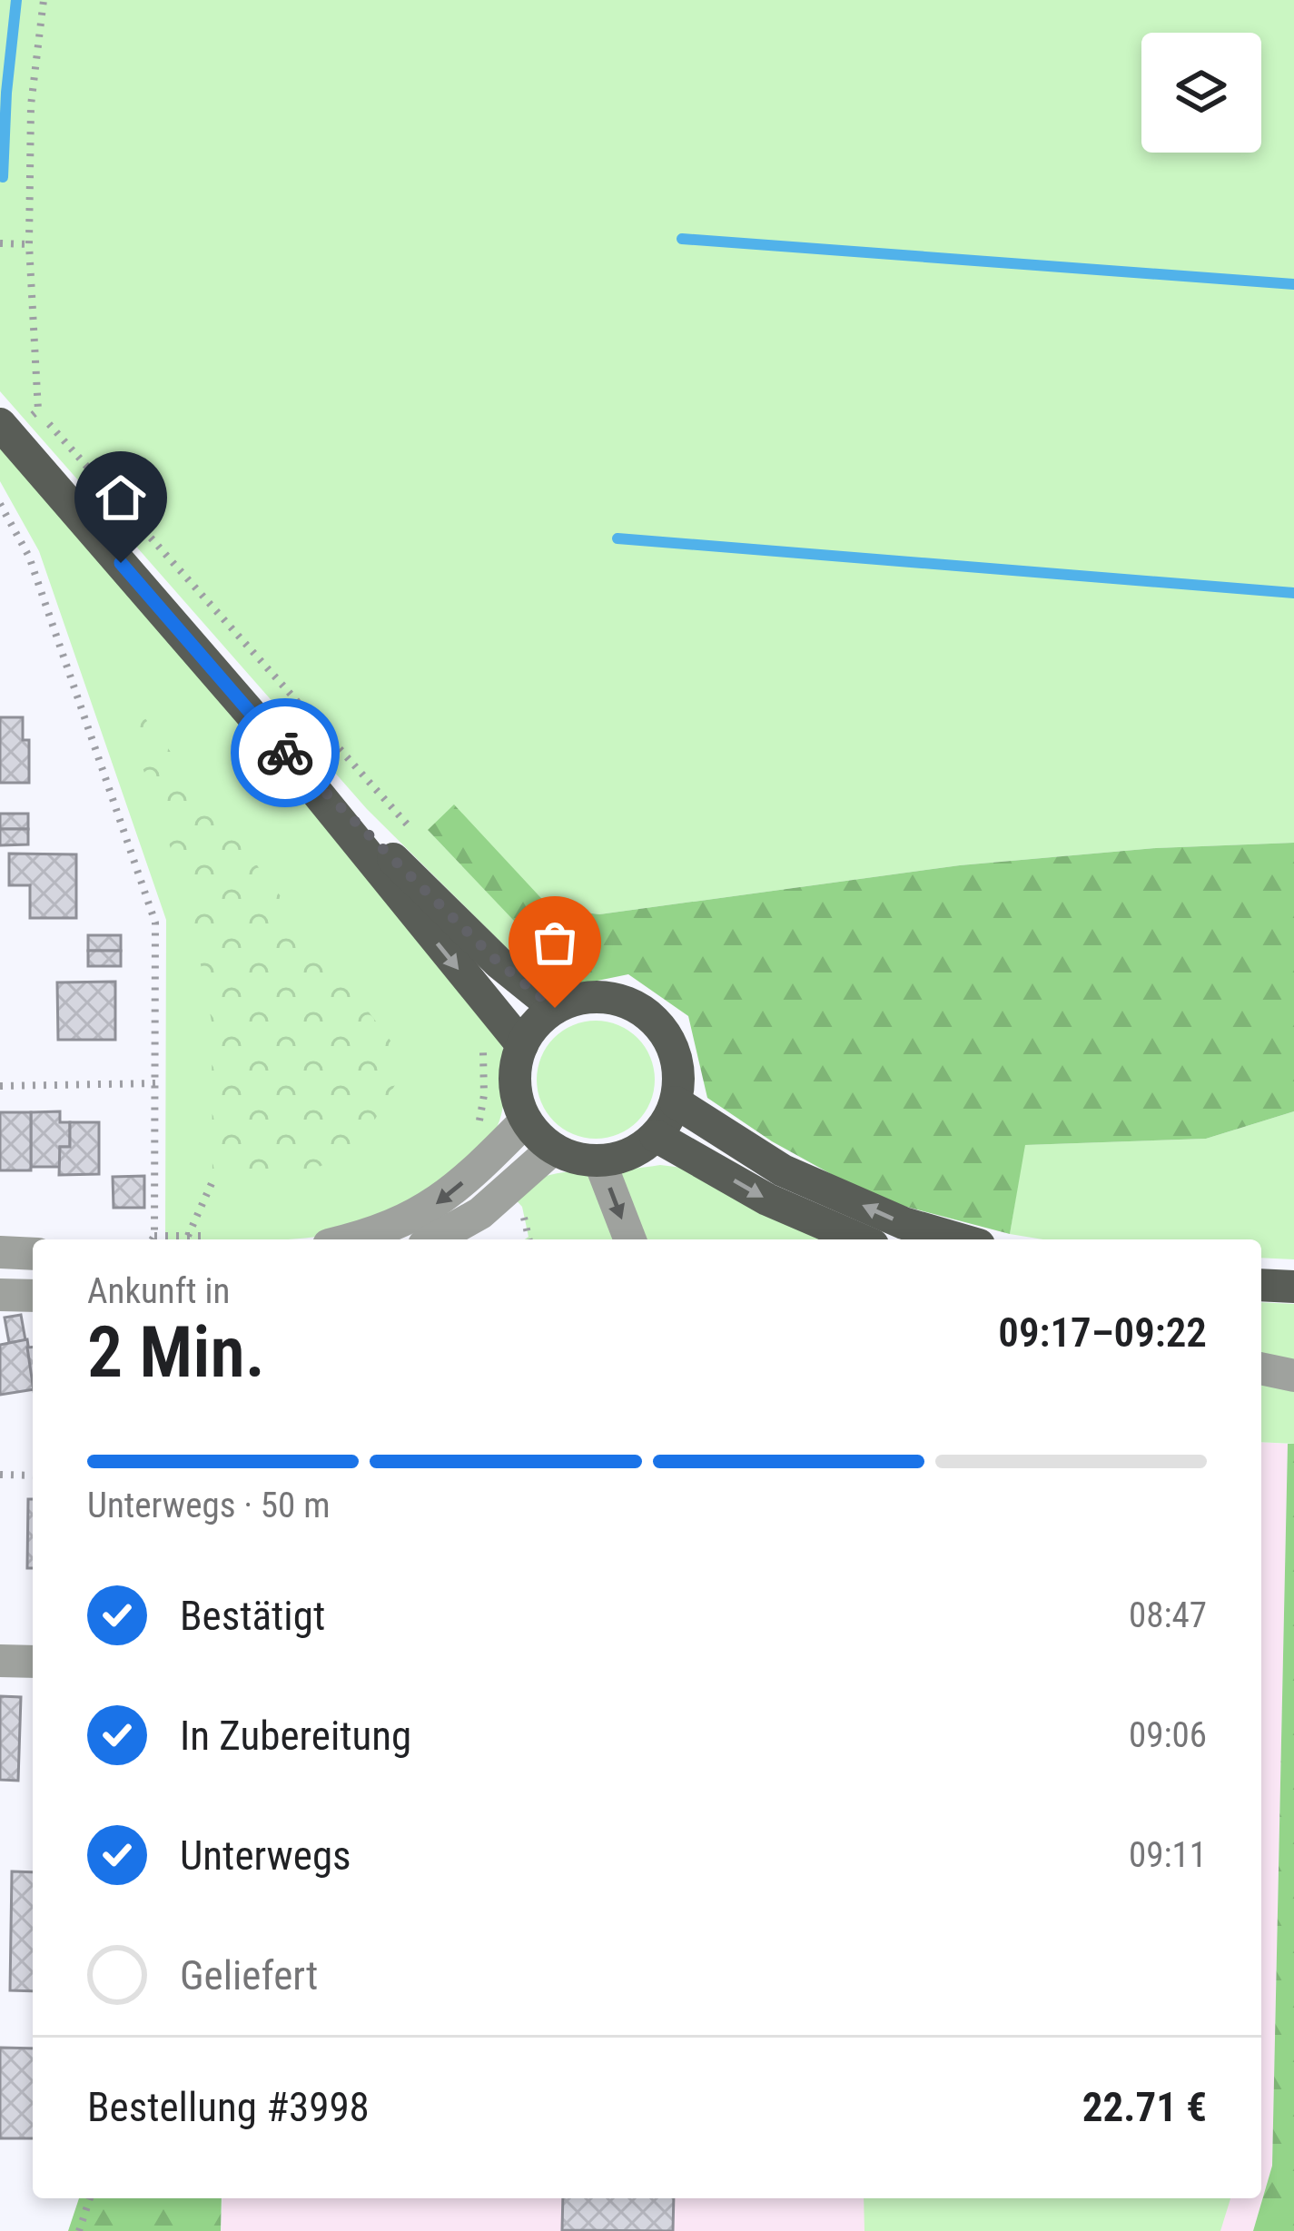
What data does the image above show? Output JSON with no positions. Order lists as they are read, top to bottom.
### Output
{
  "page": {
    "heading": ["2 Min.", "Ankunft in", "09:17–09:22"],
    "panel": ["Bestellung #3998", "22.71 €"],
    "bar": "Unterwegs · 50 m",
    "list": [
      ["Bestätigt", "08:47"],
      ["In Zubereitung", "09:06"],
      ["Unterwegs", "09:11"],
      "Geliefert"
    ]
  }
}
